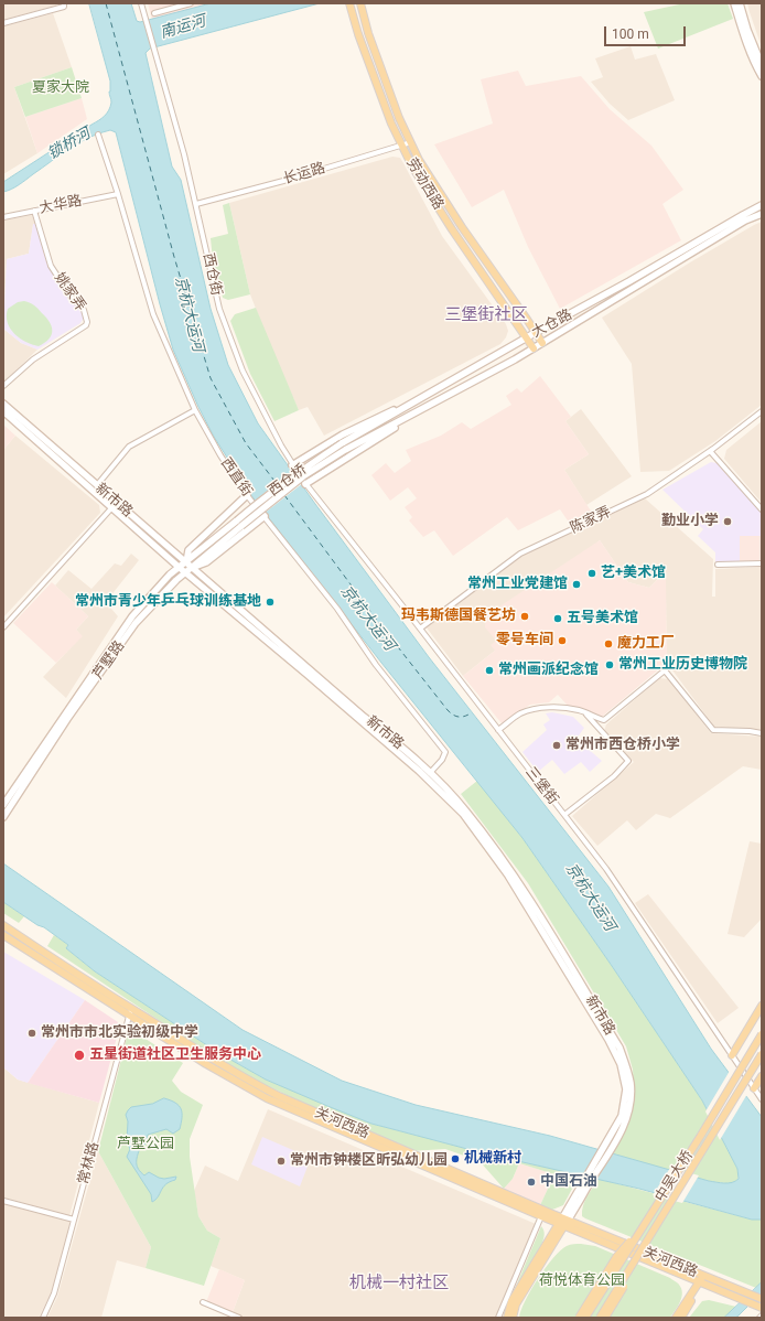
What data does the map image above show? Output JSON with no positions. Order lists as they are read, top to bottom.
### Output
{
  "streets": {
    "main road": [
      "劳动西路",
      "大仓路",
      "西仓桥",
      "新市路",
      "芦墅路",
      "关河西路",
      "中吴大桥"
    ],
    "street": [
      "长运路",
      "大华路",
      "西仓街",
      "姚家弄",
      "西直街",
      "陈家弄",
      "三堡街",
      "常林路"
    ]
  },
  "crossings": [
    ["长运路", "劳动西路"],
    ["长运路", "西仓街"],
    ["劳动西路", "大仓路"],
    ["大华路", "姚家弄"],
    ["大华路", "西直街"],
    ["西仓街", "三堡街"],
    ["大仓路", "西仓桥"],
    ["西直街", "新市路"],
    ["西仓桥", "芦墅路"],
    ["新市路", "芦墅路"],
    ["新市路", "关河西路"],
    ["陈家弄", "三堡街"],
    ["关河西路", "常林路"]
  ],
  "districts": ["三堡街社区", "机械一村社区"],
  "water": ["南运河", "锁桥河", "京杭大运河"],
  "parks": ["夏家大院", "芦墅公园", "荷悦体育公园"],
  "places": [
    "勤业小学",
    "艺+美术馆",
    "常州工业党建馆",
    "常州市青少年乒乓球训练基地",
    "玛韦斯德国餐艺坊",
    "五号美术馆",
    "零号车间",
    "魔力工厂",
    "常州工业历史博物院",
    "常州画派纪念馆",
    "常州市西仓桥小学",
    "常州市市北实验初级中学",
    "五星街道社区卫生服务中心",
    "机械新村",
    "常州市钟楼区昕弘幼儿园",
    "中国石油"
  ],
  "scale_bar": "100 m"
}
